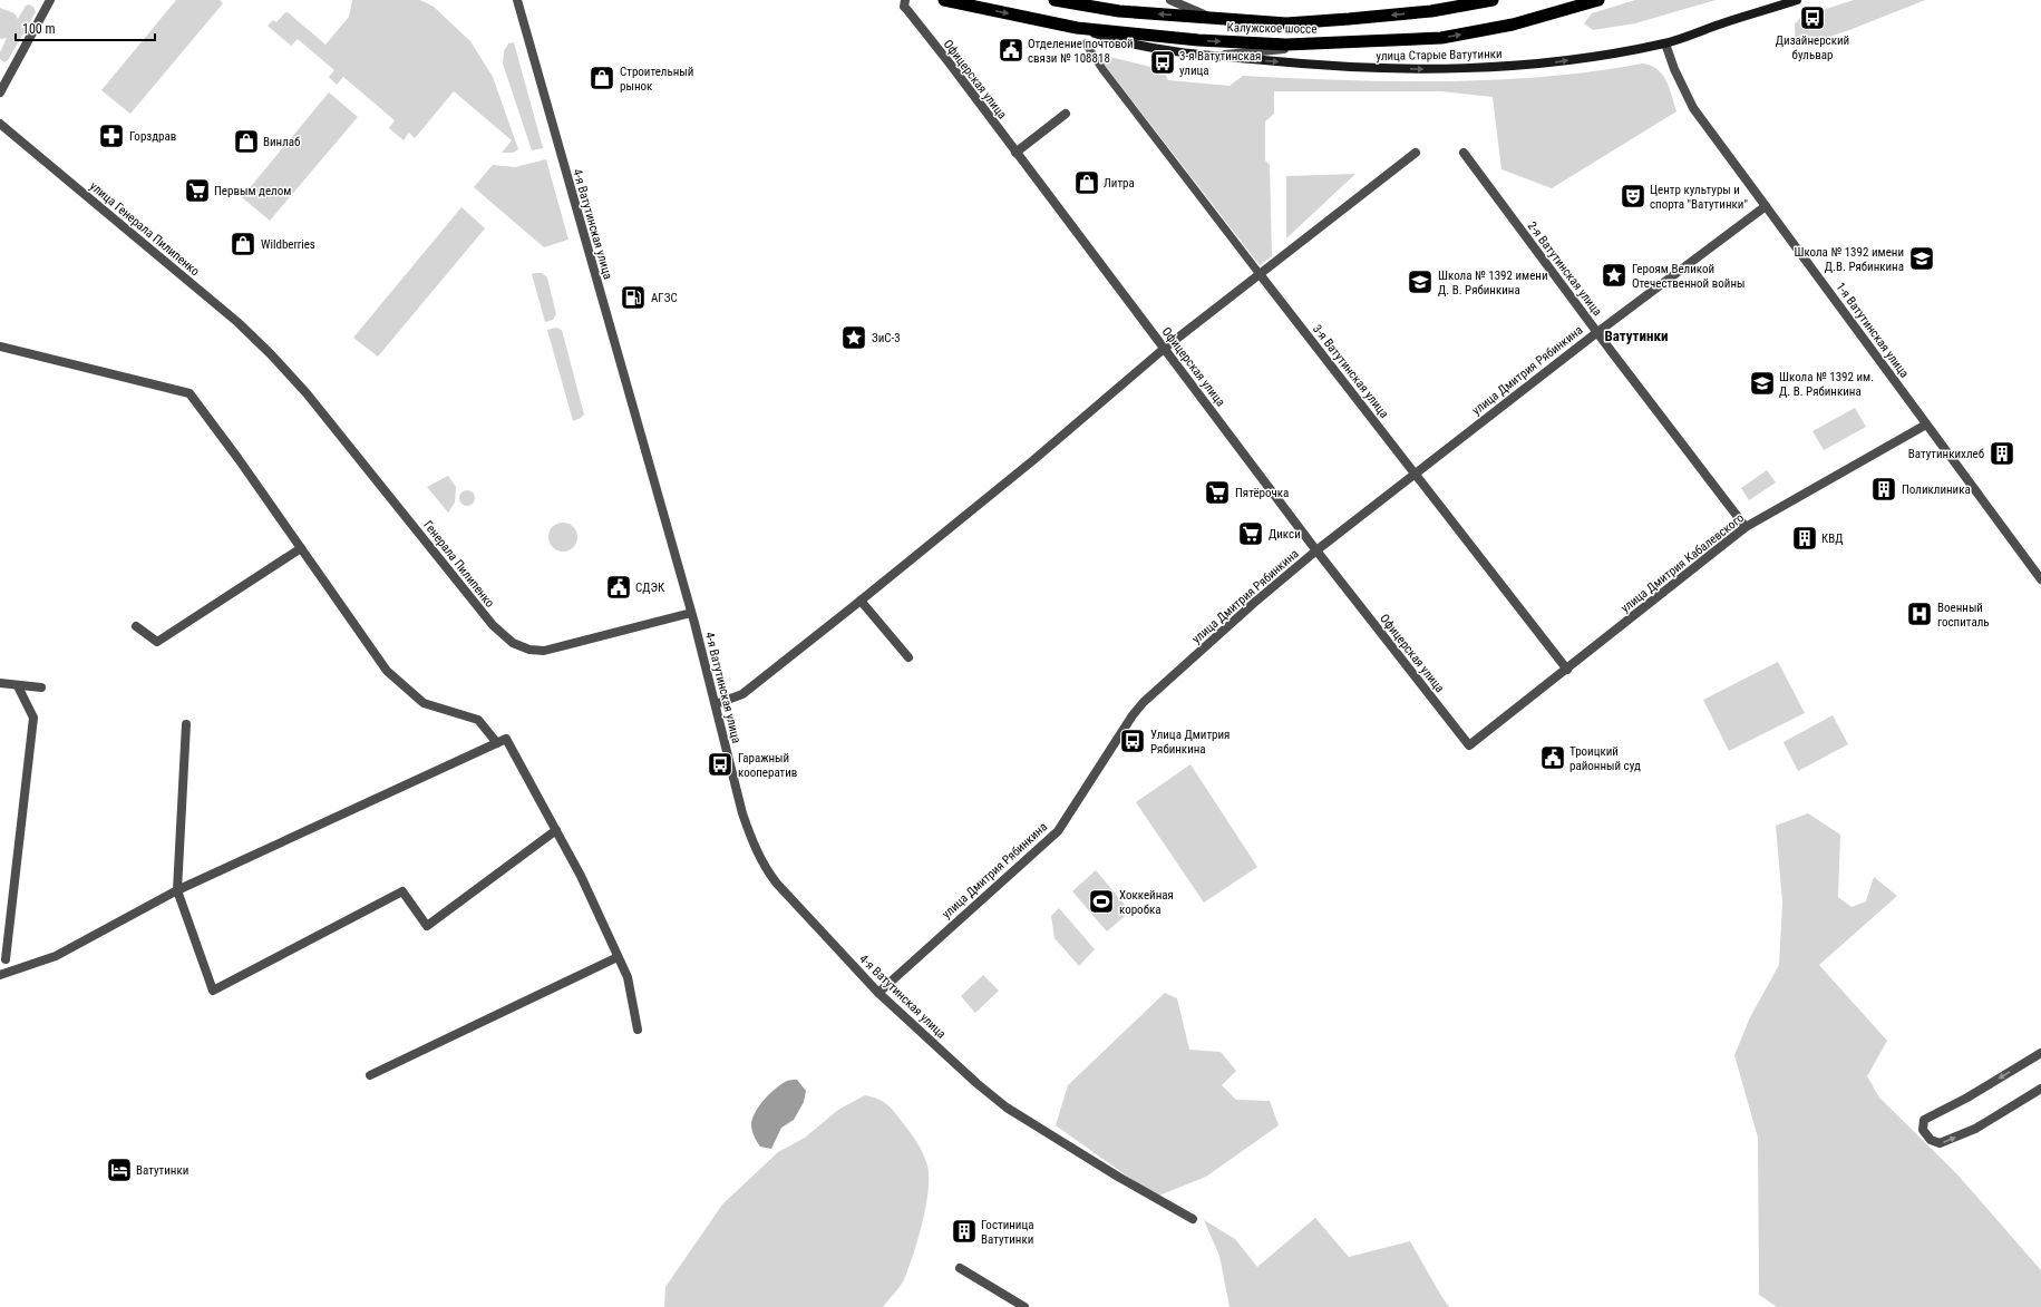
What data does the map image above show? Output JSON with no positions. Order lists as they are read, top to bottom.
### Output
{
  "streets": {
    "highway": ["Калужское шоссе"],
    "main road": ["улица Старые Ватутинки"],
    "street": [
      "Офицерская улица",
      "4-я Ватутинская улица",
      "улица Генерала Пилипенко",
      "2-я Ватутинская улица",
      "1-я Ватутинская улица",
      "улица Дмитрия Рябинкина",
      "3-я Ватутинская улица",
      "улица Дмитрия Кабалевского",
      "Генерала Пилипенко"
    ]
  },
  "crossings": [
    ["Калужское шоссе", "улица Старые Ватутинки"],
    ["улица Старые Ватутинки", "1-я Ватутинская улица"],
    ["Офицерская улица", "улица Дмитрия Рябинкина"],
    ["Офицерская улица", "улица Дмитрия Кабалевского"],
    ["4-я Ватутинская улица", "улица Дмитрия Рябинкина"],
    ["4-я Ватутинская улица", "Генерала Пилипенко"],
    ["улица Генерала Пилипенко", "Генерала Пилипенко"],
    ["2-я Ватутинская улица", "улица Дмитрия Рябинкина"],
    ["2-я Ватутинская улица", "улица Дмитрия Кабалевского"],
    ["1-я Ватутинская улица", "улица Дмитрия Рябинкина"],
    ["1-я Ватутинская улица", "улица Дмитрия Кабалевского"],
    ["улица Дмитрия Рябинкина", "3-я Ватутинская улица"],
    ["3-я Ватутинская улица", "улица Дмитрия Кабалевского"]
  ],
  "one_way": ["улица Старые Ватутинки"],
  "districts": ["Ватутинки"],
  "places": {
    "bus stop": [
      "Дизайнерский бульвар",
      "3-я Ватутинская улица",
      "Улица Дмитрия Рябинкина",
      "Гаражный кооператив"
    ],
    "public building": ["Отделение почтовой связи № 108818", "СДЭК", "Троицкий районный суд"],
    "shop": [
      "Строительный рынок",
      "Винлаб",
      "Литра",
      "Wildberries"
    ],
    "pharmacy": ["Горздрав"],
    "supermarket": ["Первым делом", "Пятёрочка", "Дикси"],
    "theatre": ["Центр культуры и спорта \"Ватутинки\""],
    "school or university": ["Школа № 1392 имени Д.В. Рябинкина", "Школа № 1392 имени Д. В. Рябинкина", "Школа № 1392 им. Д. В. Рябинкина"],
    "place": ["Героям Великой Отечественной войны", "ЗиС-3"],
    "fuel station": ["АГЗС"],
    "building": [
      "Ватутинкихлеб",
      "Поликлиника",
      "КВД",
      "Гостиница Ватутинки"
    ],
    "hospital": ["Военный госпиталь"],
    "sports": ["Хоккейная коробка"],
    "hotel": ["Ватутинки"]
  },
  "scale_bar": "100 m"
}
